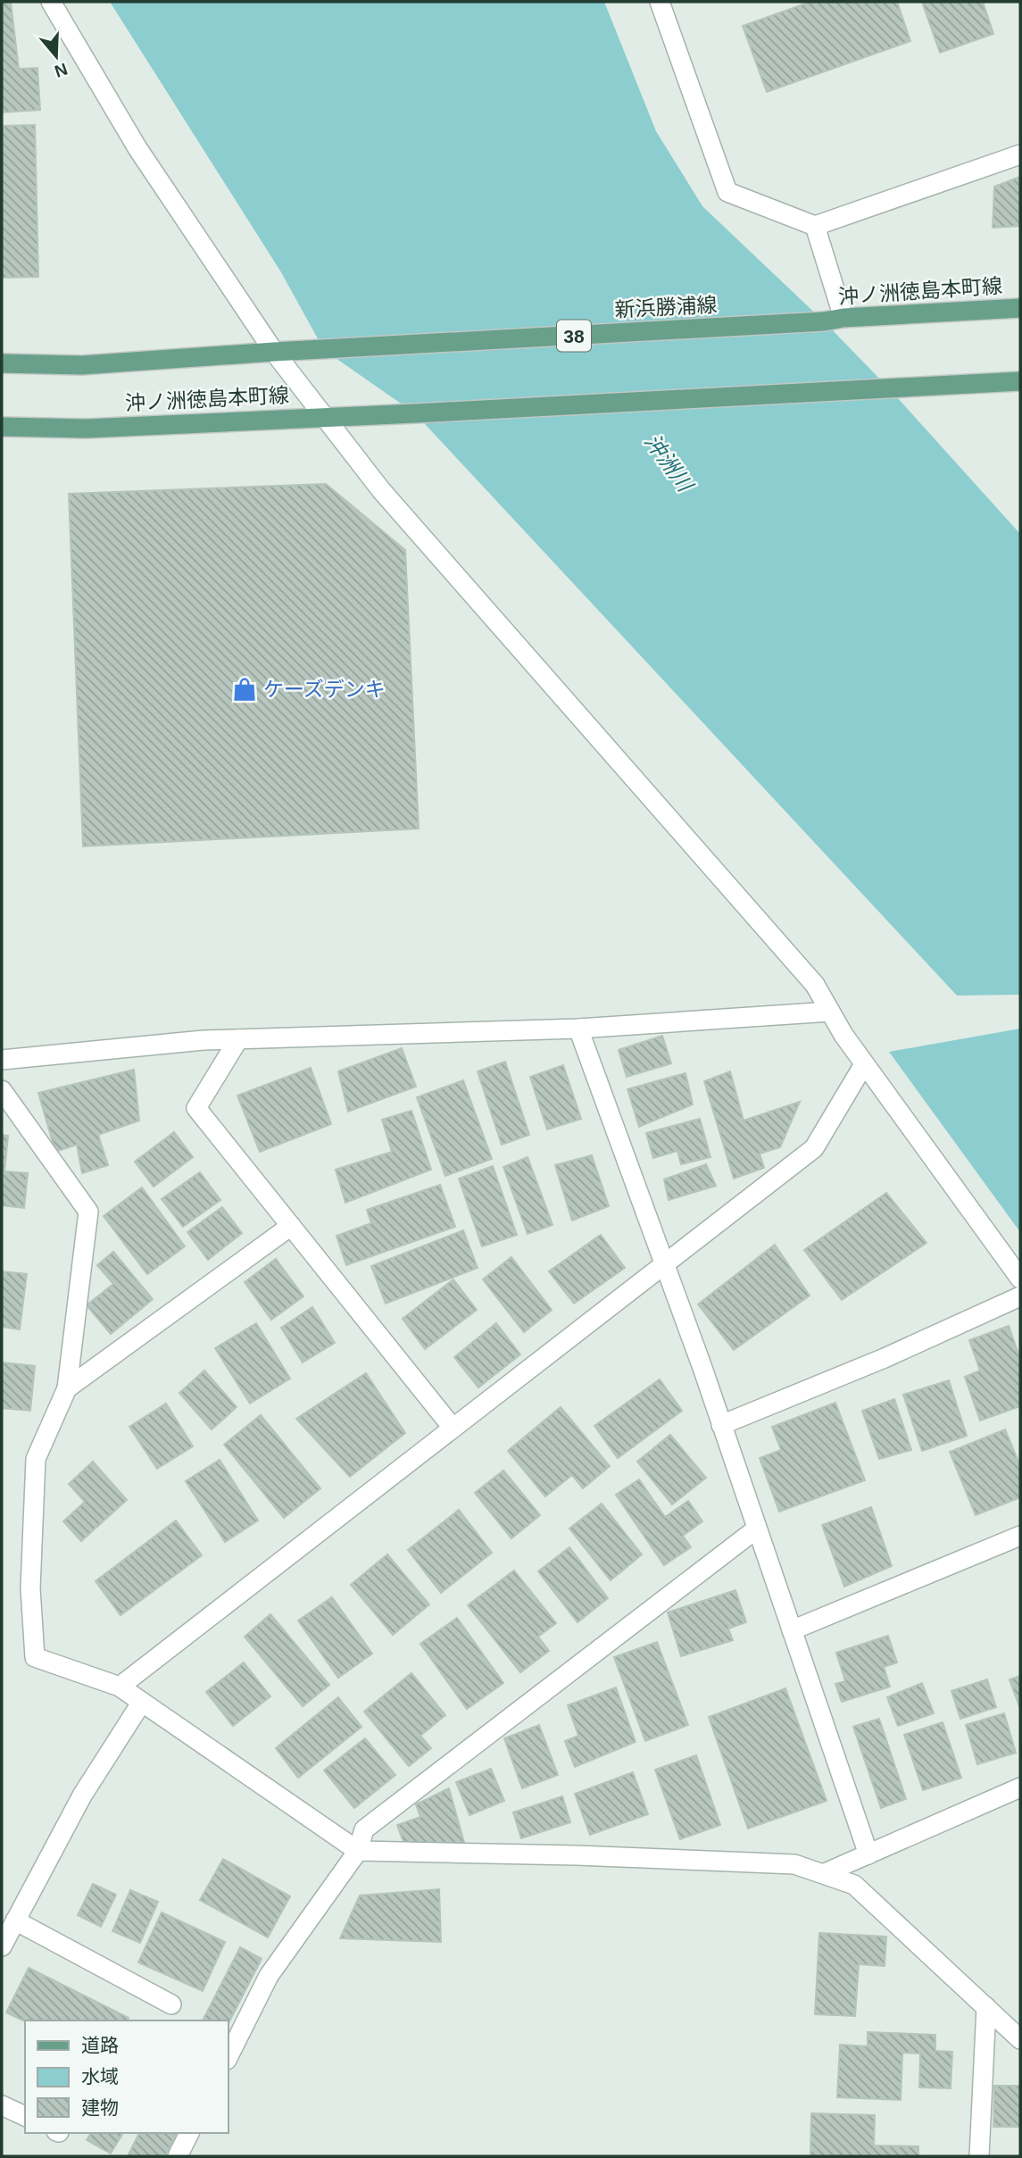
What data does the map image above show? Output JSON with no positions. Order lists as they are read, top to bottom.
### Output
{
  "streets": {
    "main road": ["沖ノ洲徳島本町線", "新浜勝浦線", "38"]
  },
  "crossings": [
    ["沖ノ洲徳島本町線", "新浜勝浦線"]
  ],
  "water": ["沖洲川"],
  "places": {
    "shop": ["ケーズデンキ"]
  },
  "legend": ["道路", "水域", "建物"],
  "north": "bottom"
}
